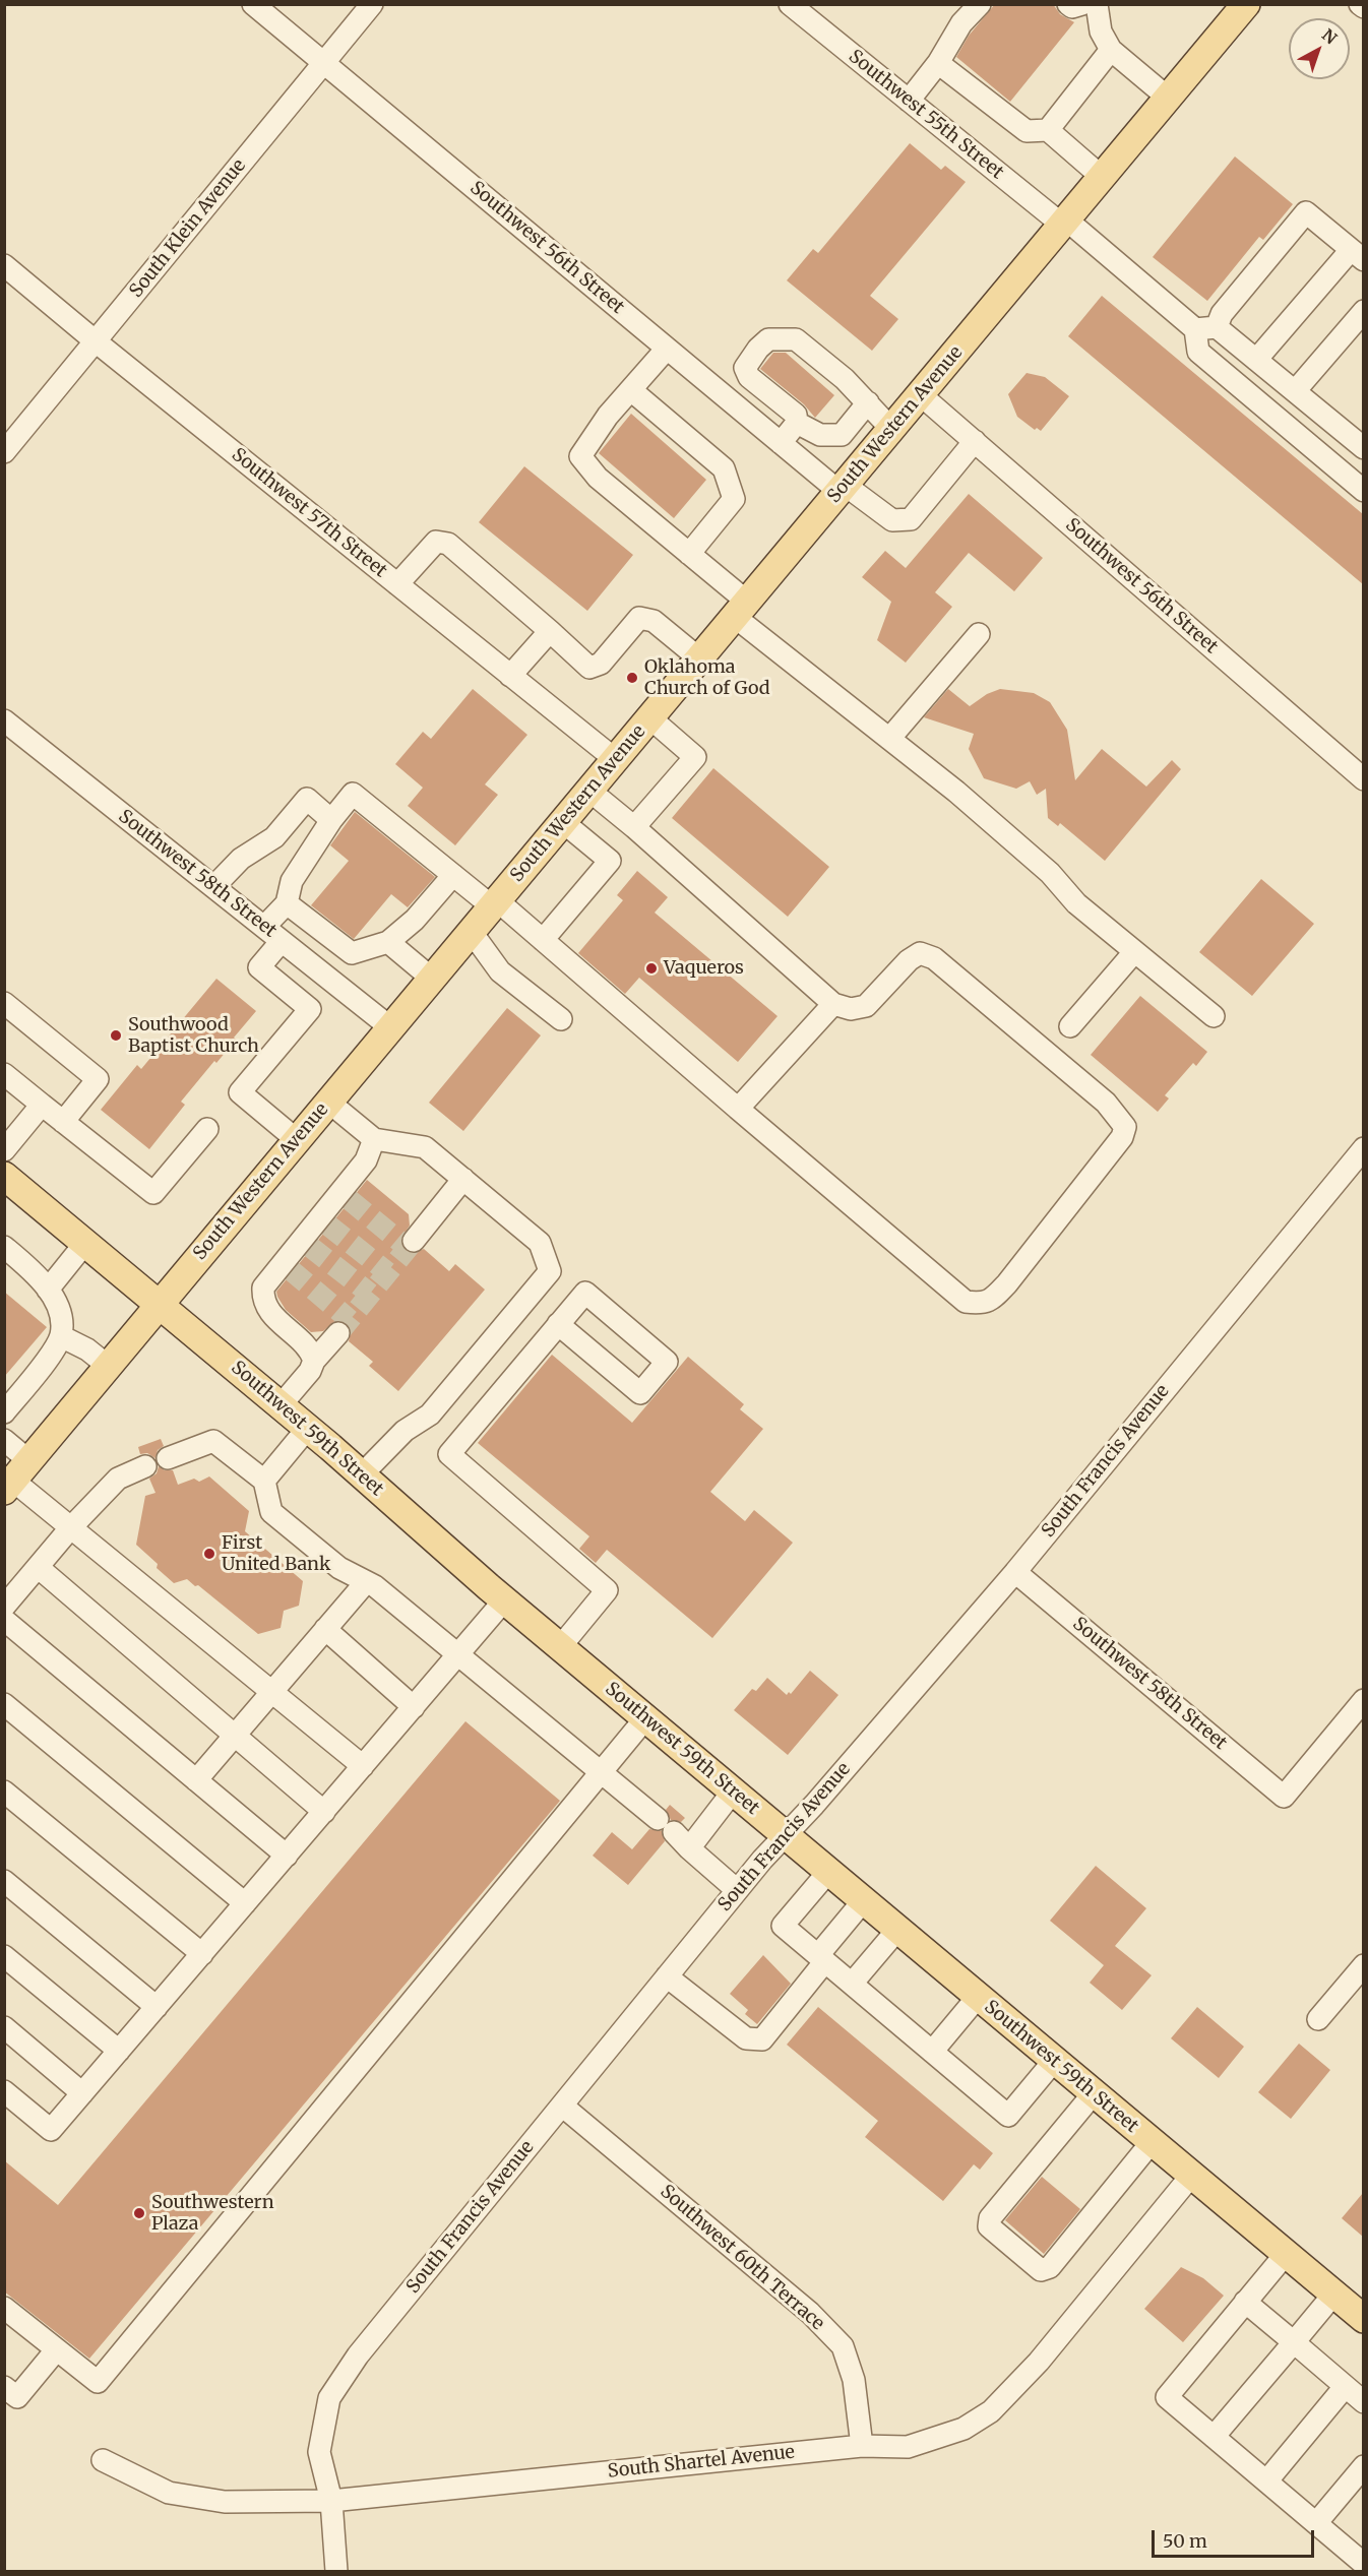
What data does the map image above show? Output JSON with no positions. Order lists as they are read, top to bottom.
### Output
{
  "streets": {
    "main road": ["South Western Avenue", "Southwest 59th Street"],
    "street": [
      "Southwest 55th Street",
      "South Klein Avenue",
      "Southwest 56th Street",
      "Southwest 57th Street",
      "Southwest 58th Street",
      "South Francis Avenue",
      "Southwest 60th Terrace",
      "South Shartel Avenue"
    ]
  },
  "crossings": [
    ["Southwest 55th Street", "South Western Avenue"],
    ["South Klein Avenue", "Southwest 56th Street"],
    ["South Klein Avenue", "Southwest 57th Street"],
    ["Southwest 56th Street", "South Western Avenue"],
    ["South Western Avenue", "Southwest 57th Street"],
    ["South Western Avenue", "Southwest 58th Street"],
    ["South Western Avenue", "Southwest 59th Street"],
    ["Southwest 58th Street", "South Francis Avenue"],
    ["Southwest 59th Street", "South Francis Avenue"],
    ["Southwest 59th Street", "South Shartel Avenue"],
    ["South Francis Avenue", "Southwest 60th Terrace"],
    ["South Francis Avenue", "South Shartel Avenue"],
    ["Southwest 60th Terrace", "South Shartel Avenue"]
  ],
  "places": [
    "Oklahoma Church of God",
    "Vaqueros",
    "Southwood Baptist Church",
    "First United Bank",
    "Southwestern Plaza"
  ],
  "scale_bar": "50 m",
  "north": "top right"
}
